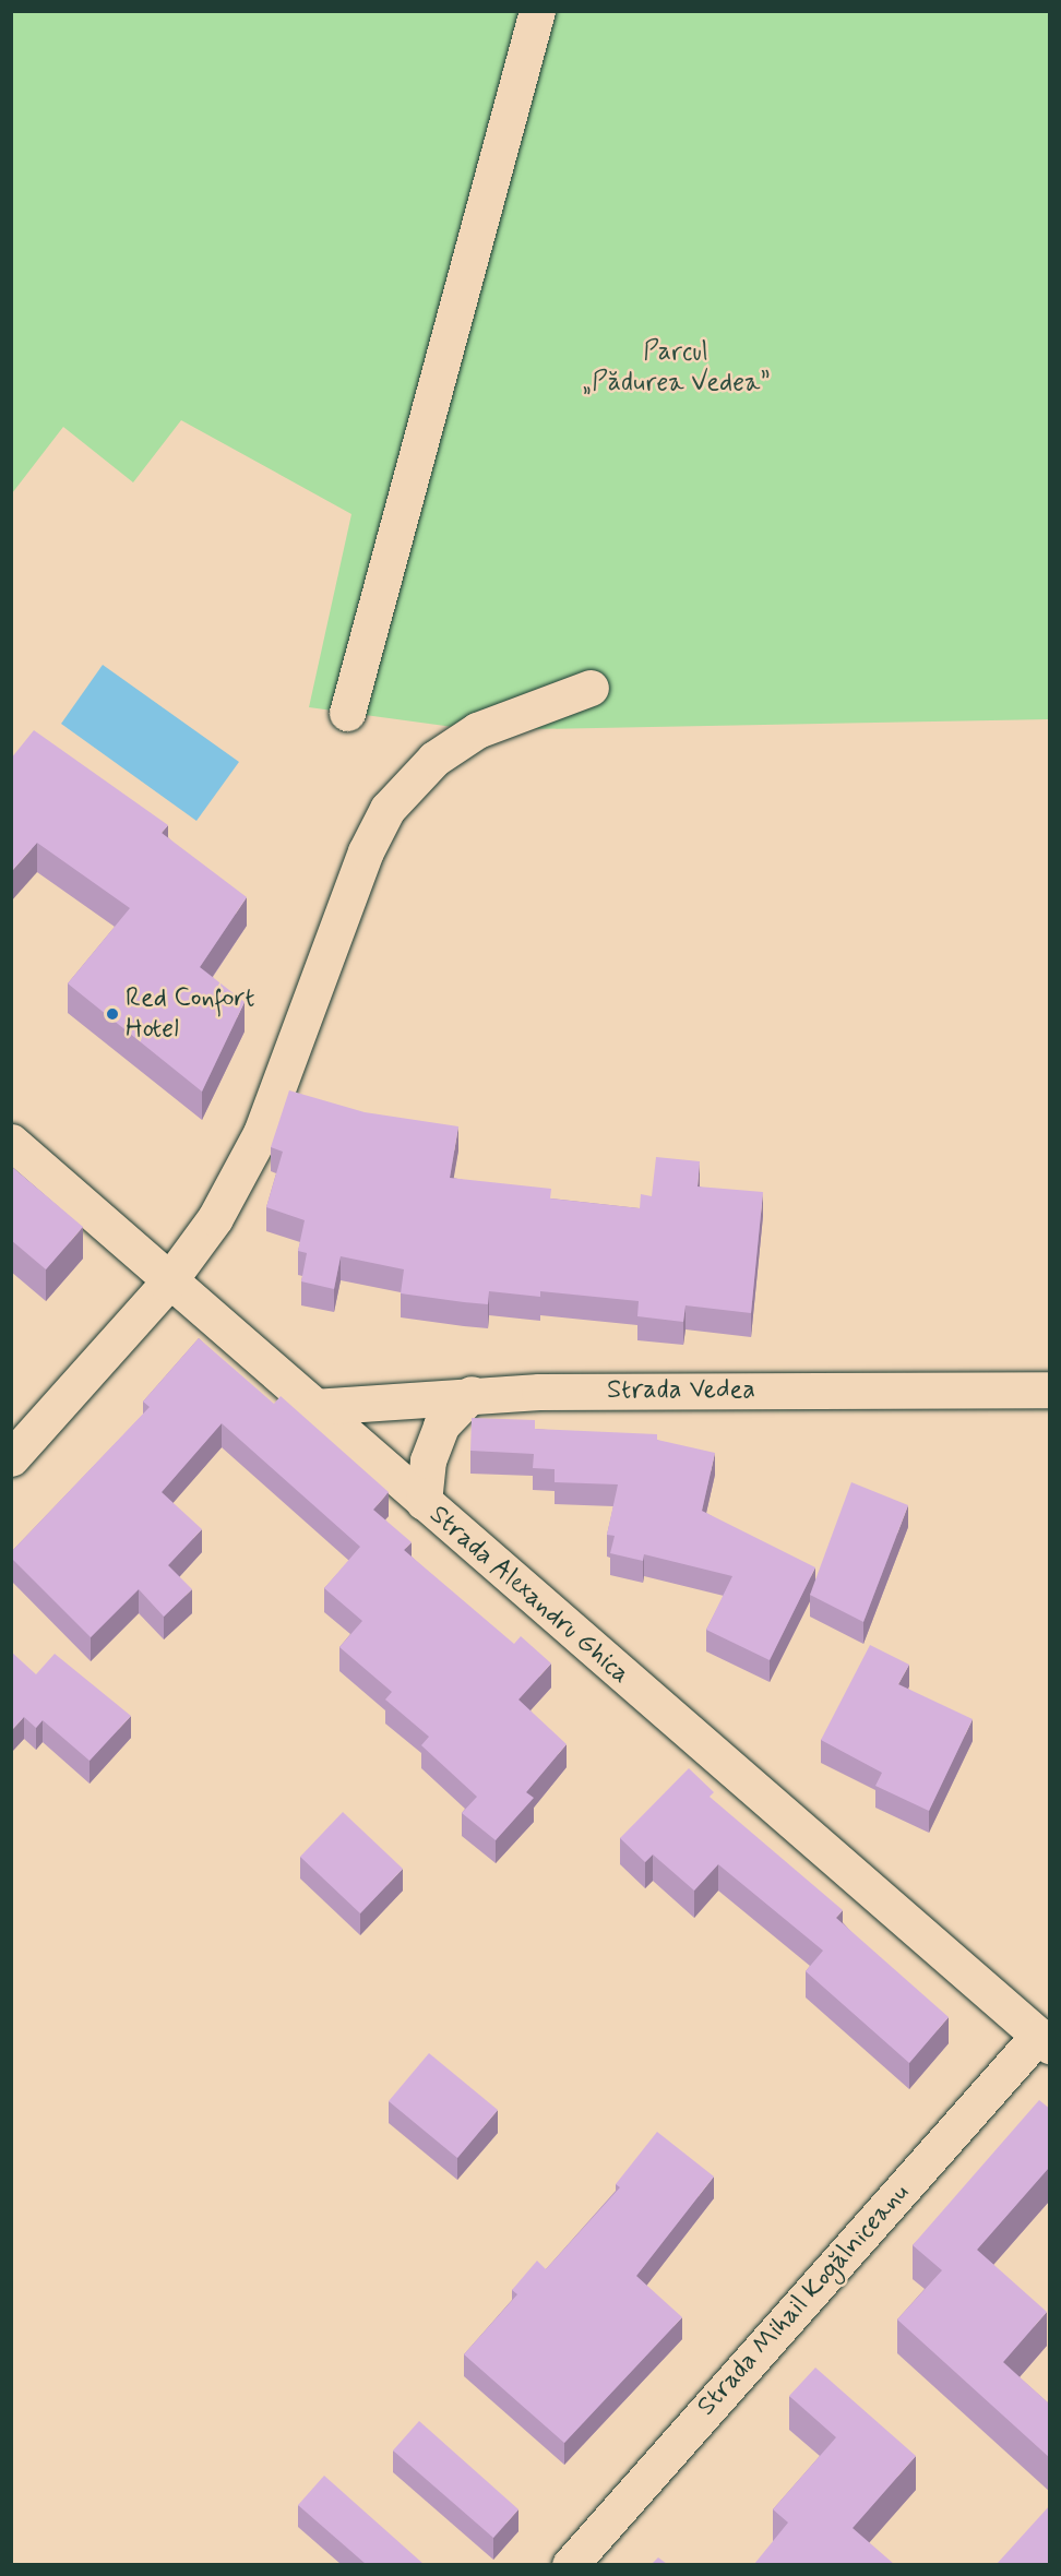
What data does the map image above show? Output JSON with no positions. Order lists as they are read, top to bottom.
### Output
{
  "streets": {
    "street": ["Strada Vedea", "Strada Alexandru Ghica", "Strada Mihail Kogălniceanu"]
  },
  "crossings": [
    ["Strada Vedea", "Strada Alexandru Ghica"],
    ["Strada Alexandru Ghica", "Strada Mihail Kogălniceanu"]
  ],
  "parks": ["Parcul „Pădurea Vedea”"],
  "places": ["Red Confort Hotel"]
}
